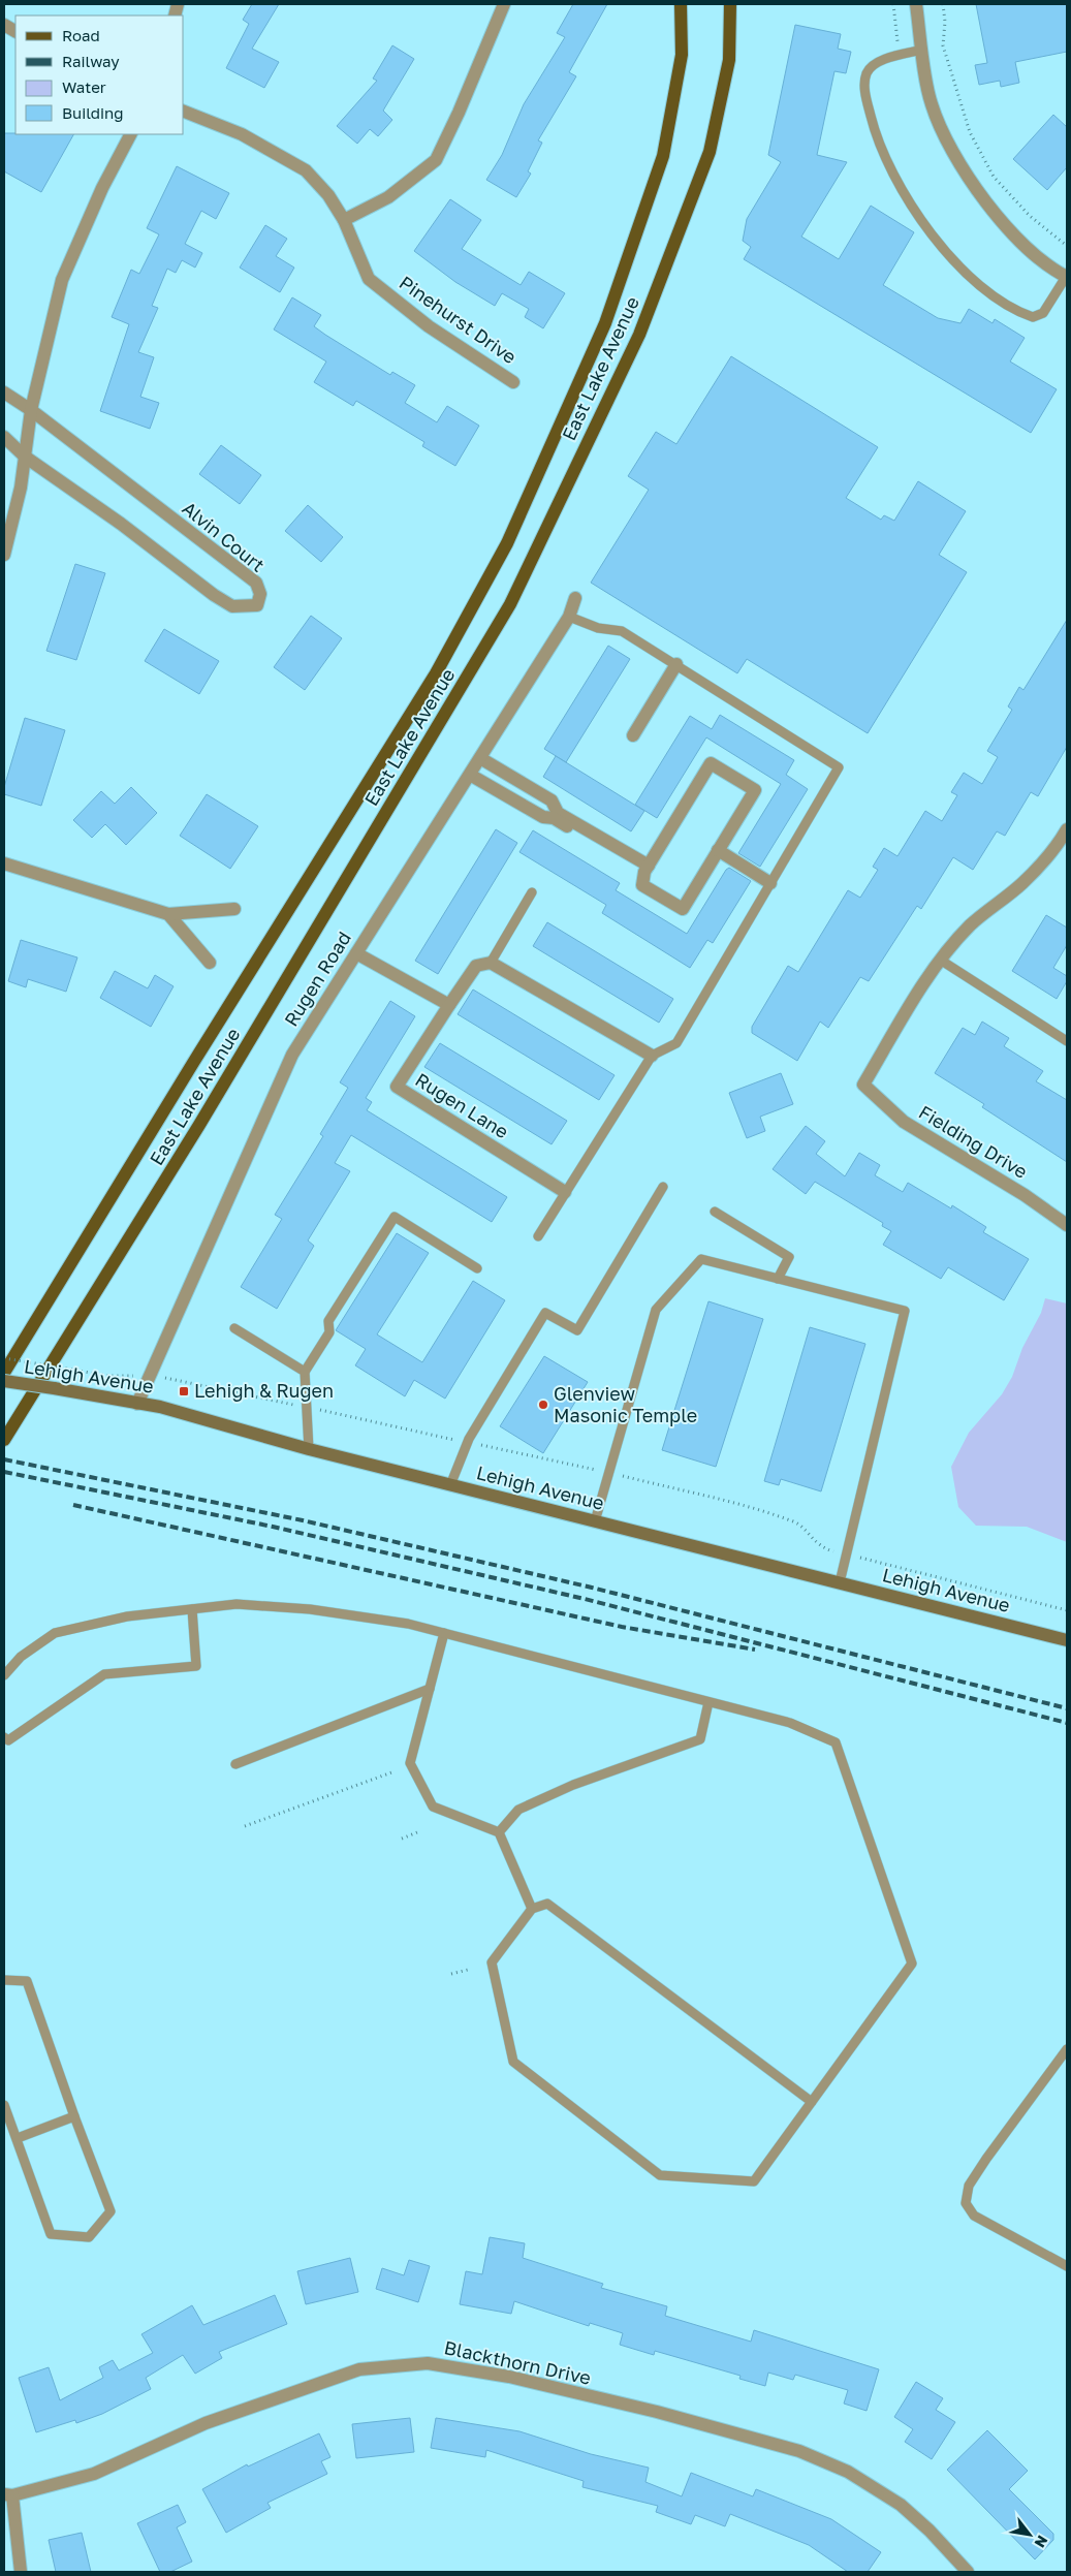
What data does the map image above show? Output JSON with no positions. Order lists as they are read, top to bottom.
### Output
{
  "streets": {
    "main road": ["East Lake Avenue"],
    "street": [
      "Pinehurst Drive",
      "Alvin Court",
      "Rugen Road",
      "Rugen Lane",
      "Fielding Drive",
      "Lehigh Avenue",
      "Blackthorn Drive"
    ]
  },
  "crossings": [
    ["Rugen Road", "Lehigh Avenue"]
  ],
  "places": {
    "transit": ["Lehigh & Rugen"],
    "other": ["Glenview Masonic Temple"]
  },
  "legend": [
    "Road",
    "Railway",
    "Water",
    "Building"
  ],
  "north": "bottom right"
}
